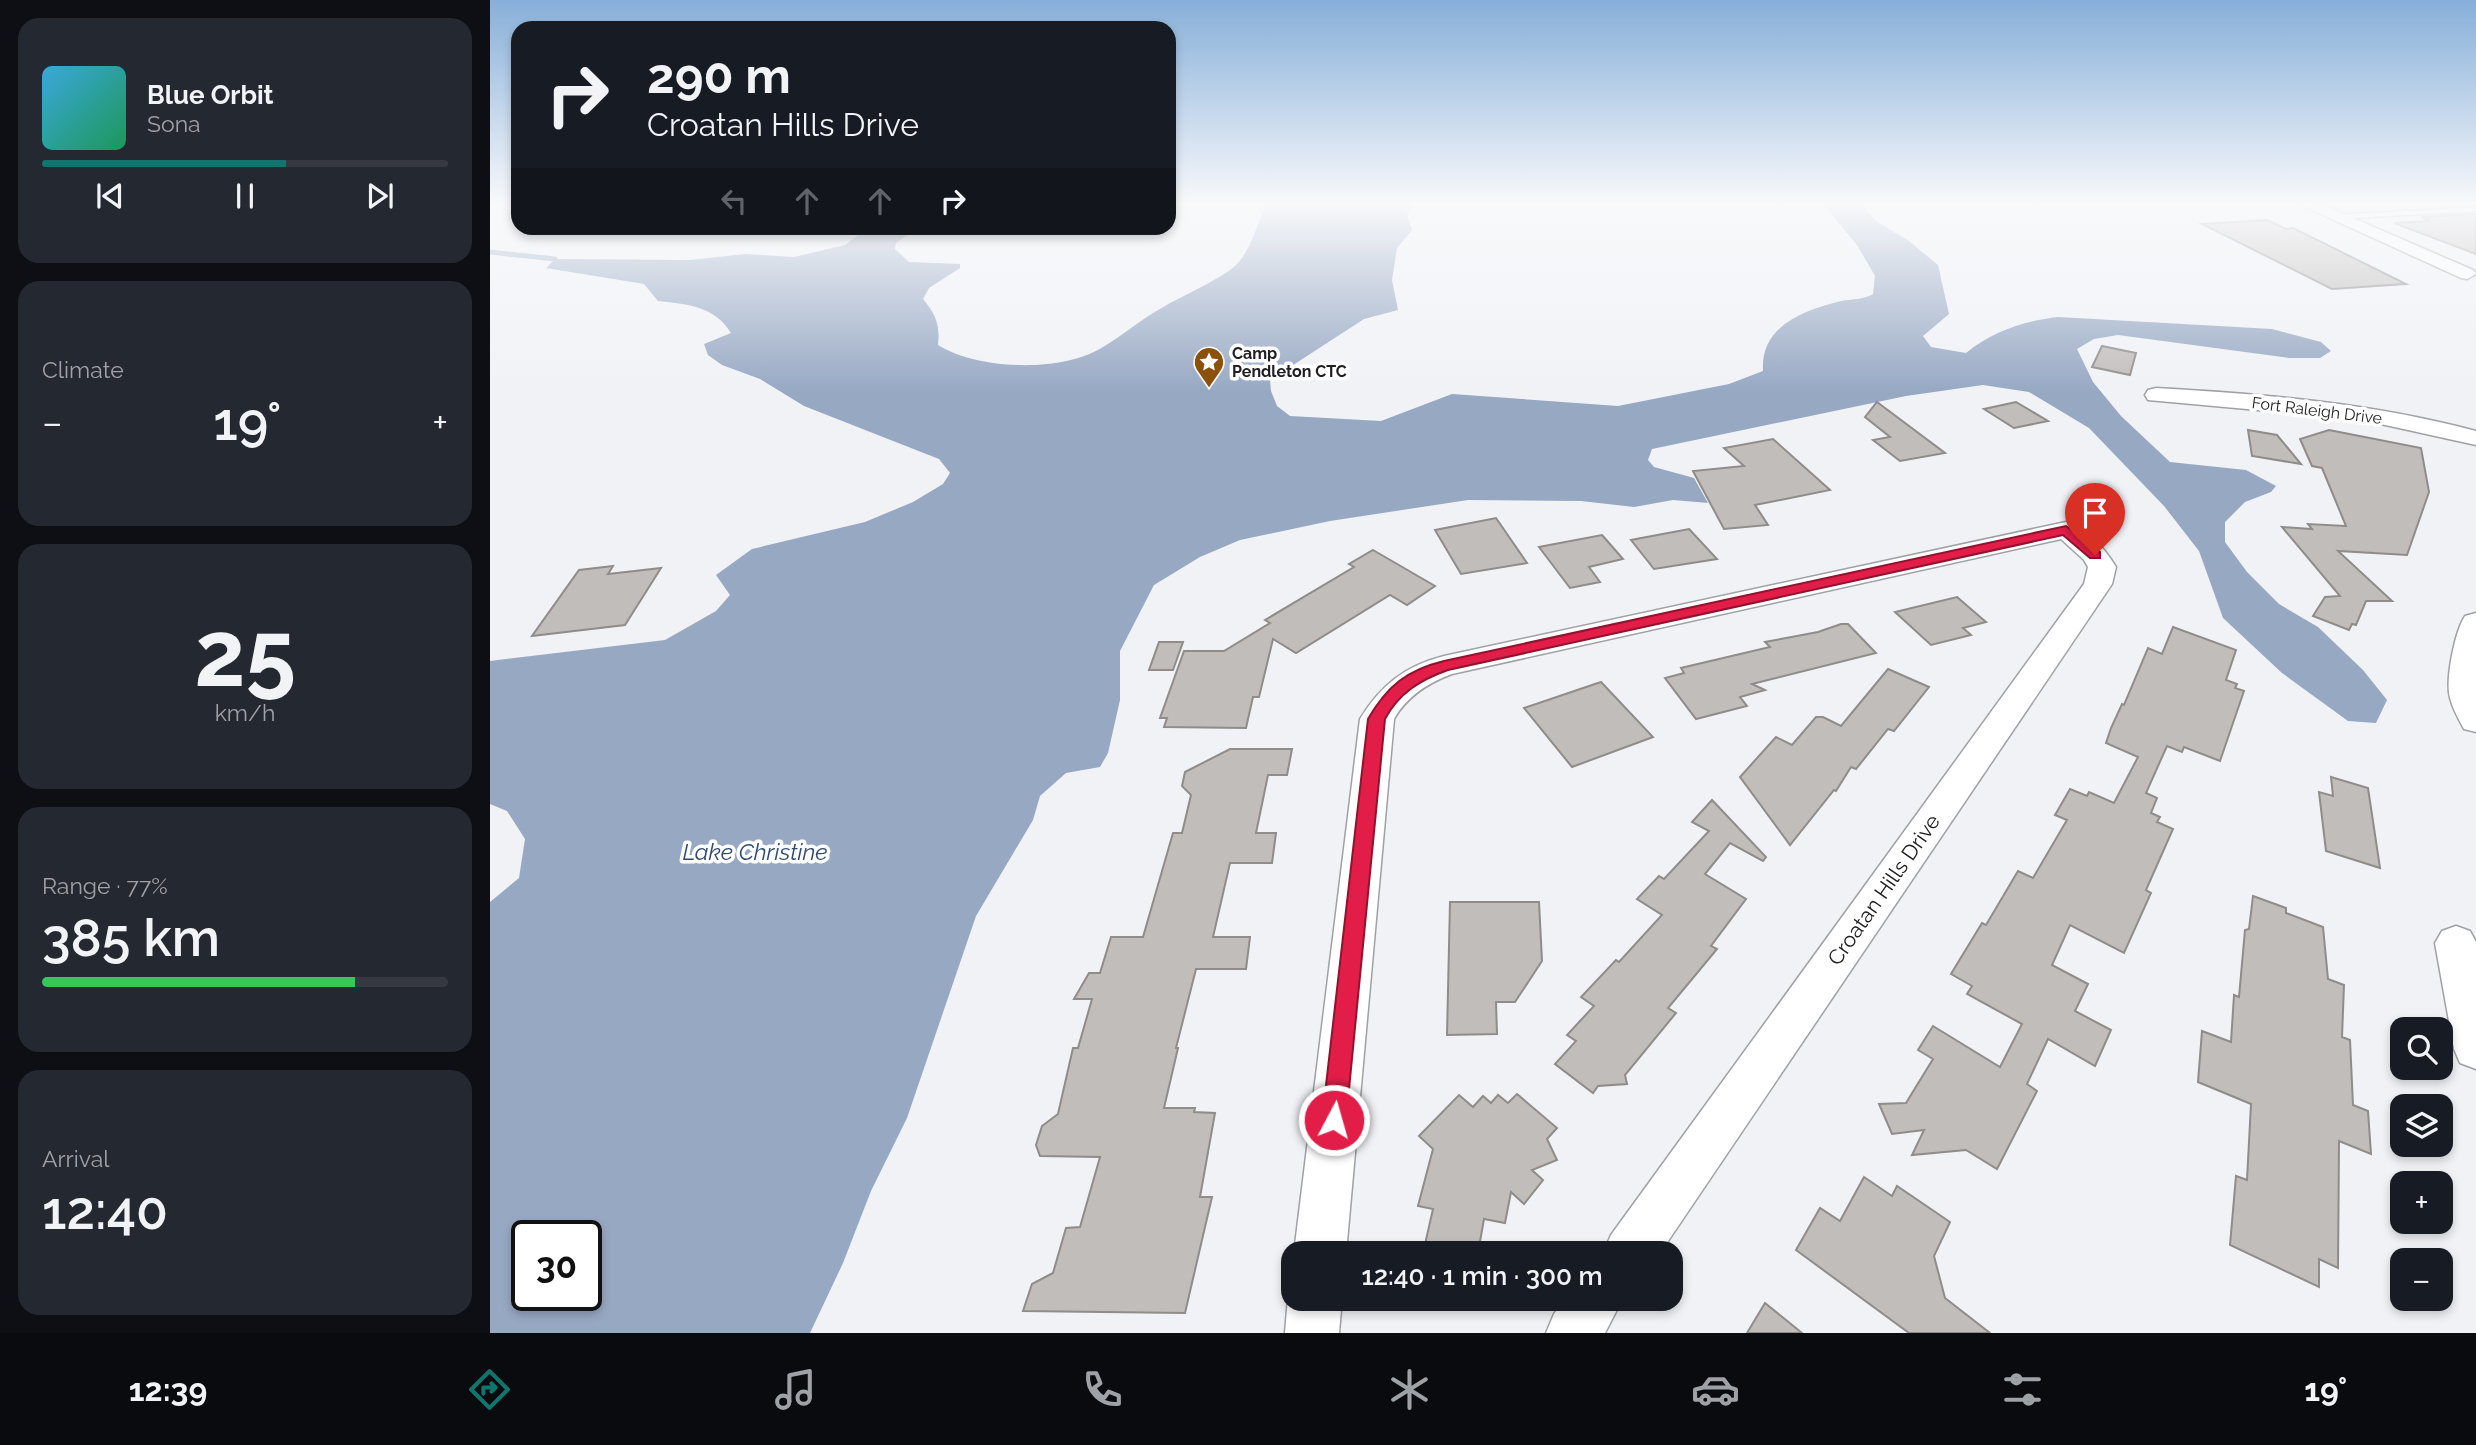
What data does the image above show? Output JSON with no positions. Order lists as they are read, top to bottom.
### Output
{
  "streets": {
    "street": ["Fort Raleigh Drive", "Croatan Hills Drive"]
  },
  "water": ["Lake Christine"],
  "places": {
    "place": ["Camp Pendleton CTC"]
  },
  "page": {
    "turn": ["290 m", "Croatan Hills Drive"],
    "song": ["Blue Orbit", "Sona"],
    "tile": [
      "Climate",
      ["25", "km/h"],
      ["Range · 77%", "385 km"],
      ["Arrival", "12:40"]
    ],
    "heat": ["−", "19°", "+"],
    "map_buttons": ["+", "−"],
    "limit": "30",
    "trip": "12:40 · 1 min · 300 m",
    "tabs": ["12:39", "19°"]
  }
}
